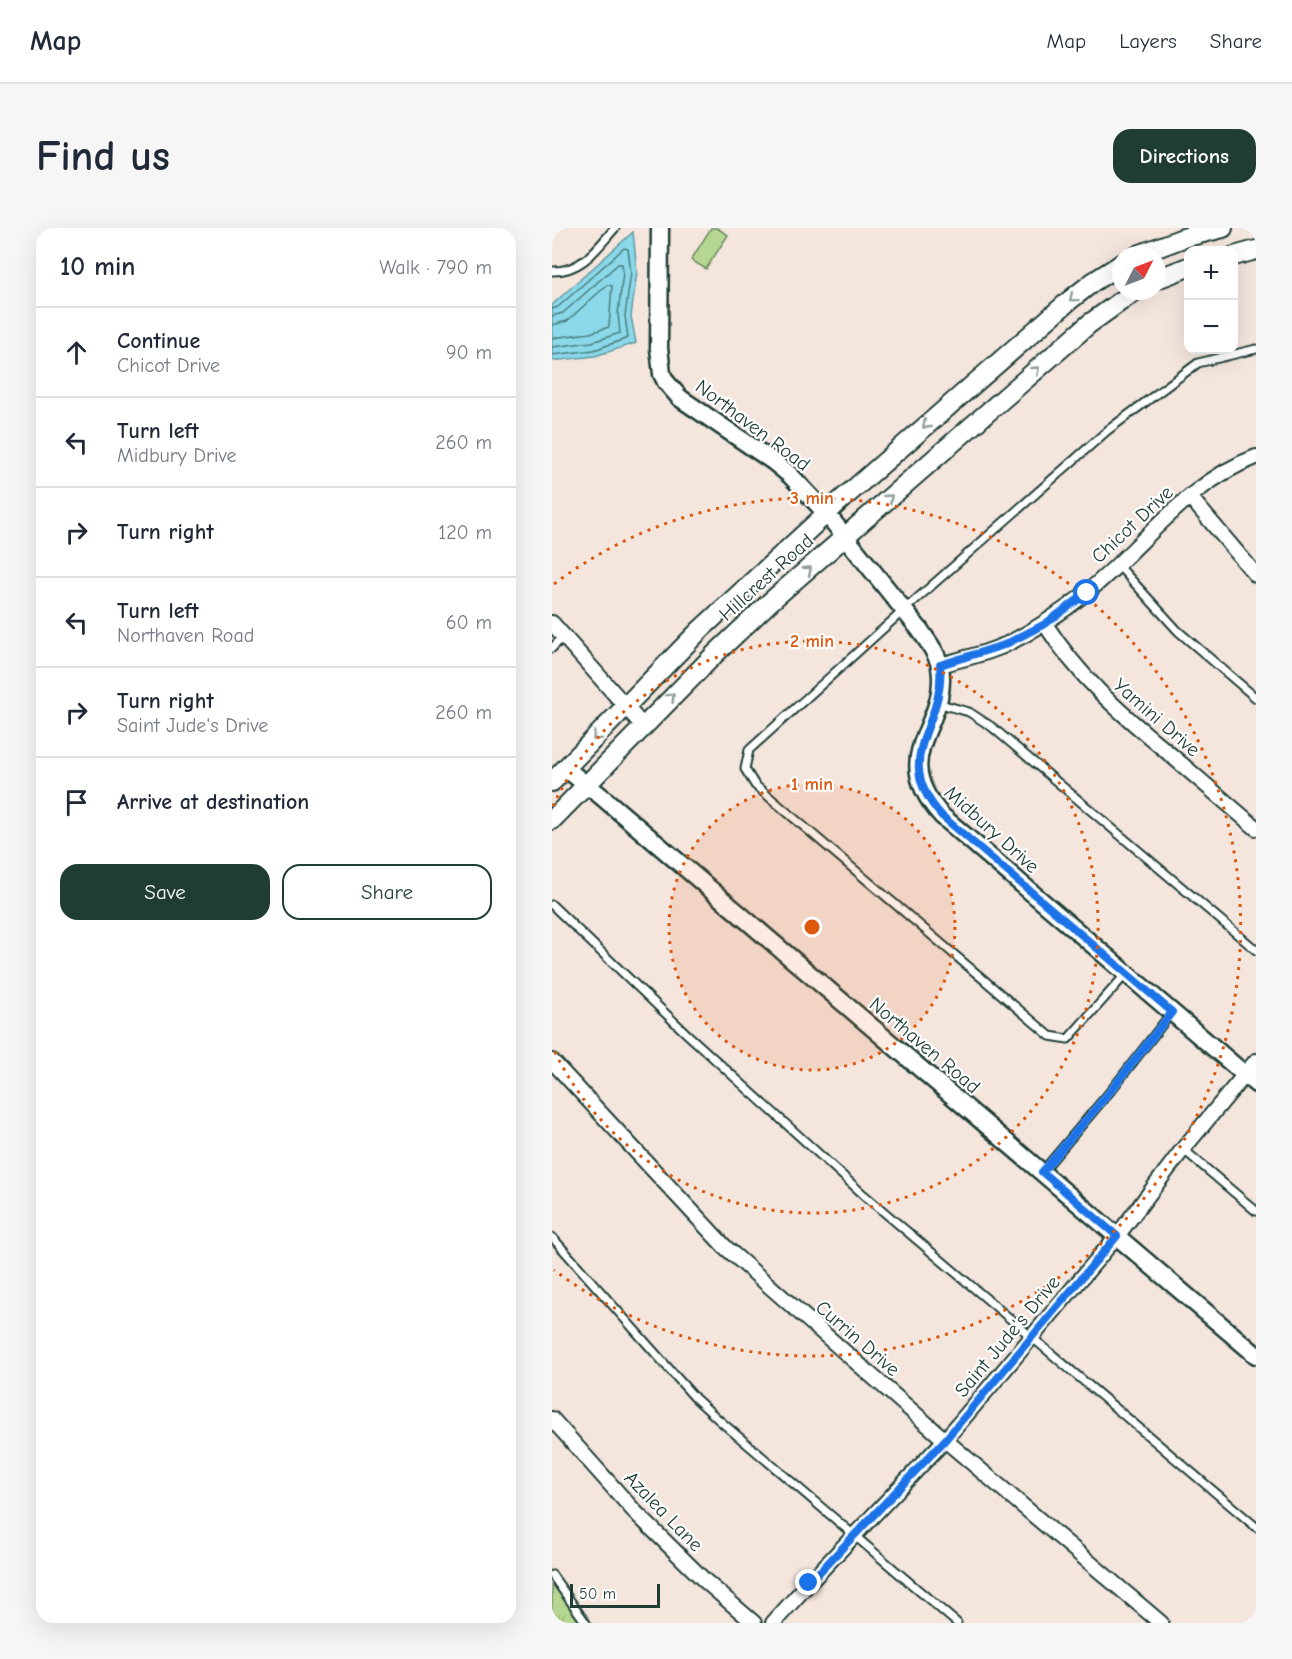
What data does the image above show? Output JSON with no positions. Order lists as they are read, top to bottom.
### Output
{
  "streets": {
    "main road": ["Hillcrest Road"],
    "street": [
      "Northaven Road",
      "Chicot Drive",
      "Yamini Drive",
      "Midbury Drive",
      "Saint Jude's Drive",
      "Currin Drive",
      "Azalea Lane"
    ]
  },
  "crossings": [
    ["Northaven Road", "Hillcrest Road"],
    ["Northaven Road", "Saint Jude's Drive"],
    ["Chicot Drive", "Yamini Drive"],
    ["Chicot Drive", "Midbury Drive"],
    ["Midbury Drive", "Saint Jude's Drive"],
    ["Saint Jude's Drive", "Currin Drive"]
  ],
  "scale_bar": "50 m",
  "north": "top right",
  "page": {
    "header": "Map",
    "nav": ["Map", "Layers", "Share"],
    "buttons": [
      "Directions",
      ["Save", "Share"]
    ],
    "title": "Find us",
    "heading": ["10 min", "Walk · 790 m"],
    "map_buttons": ["+", "−"],
    "list": [
      ["Continue", "Chicot Drive", "90 m"],
      ["Turn left", "Midbury Drive", "260 m"],
      ["Turn right", "120 m"],
      ["Turn left", "Northaven Road", "60 m"],
      ["Turn right", "Saint Jude's Drive", "260 m"],
      "Arrive at destination"
    ],
    "scale": "50 m"
  },
  "rings": ["3 min", "2 min", "1 min"]
}
